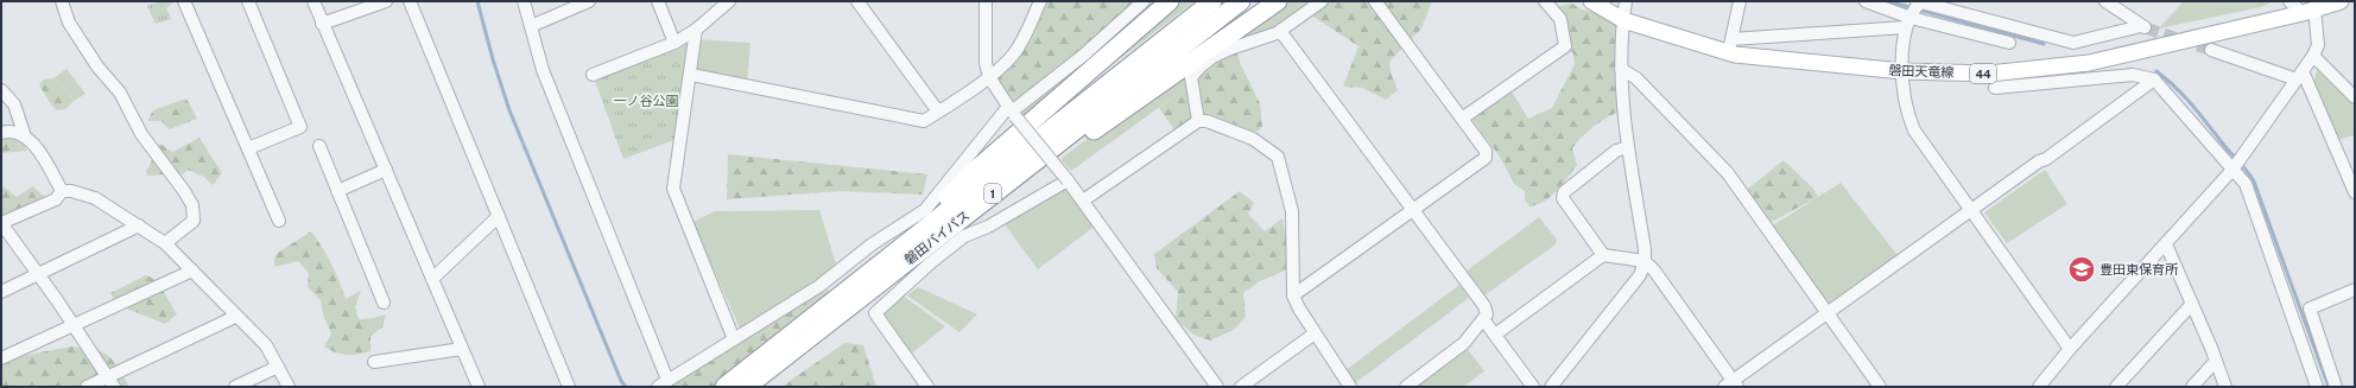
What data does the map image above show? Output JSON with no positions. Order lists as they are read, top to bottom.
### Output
{
  "streets": {
    "highway": ["1", "磐田バイパス"],
    "main road": ["磐田天竜線", "44"]
  },
  "crossings": [
    ["1", "磐田バイパス"]
  ],
  "parks": ["一ノ谷公園"],
  "places": {
    "school or university": ["豊田東保育所"]
  }
}
